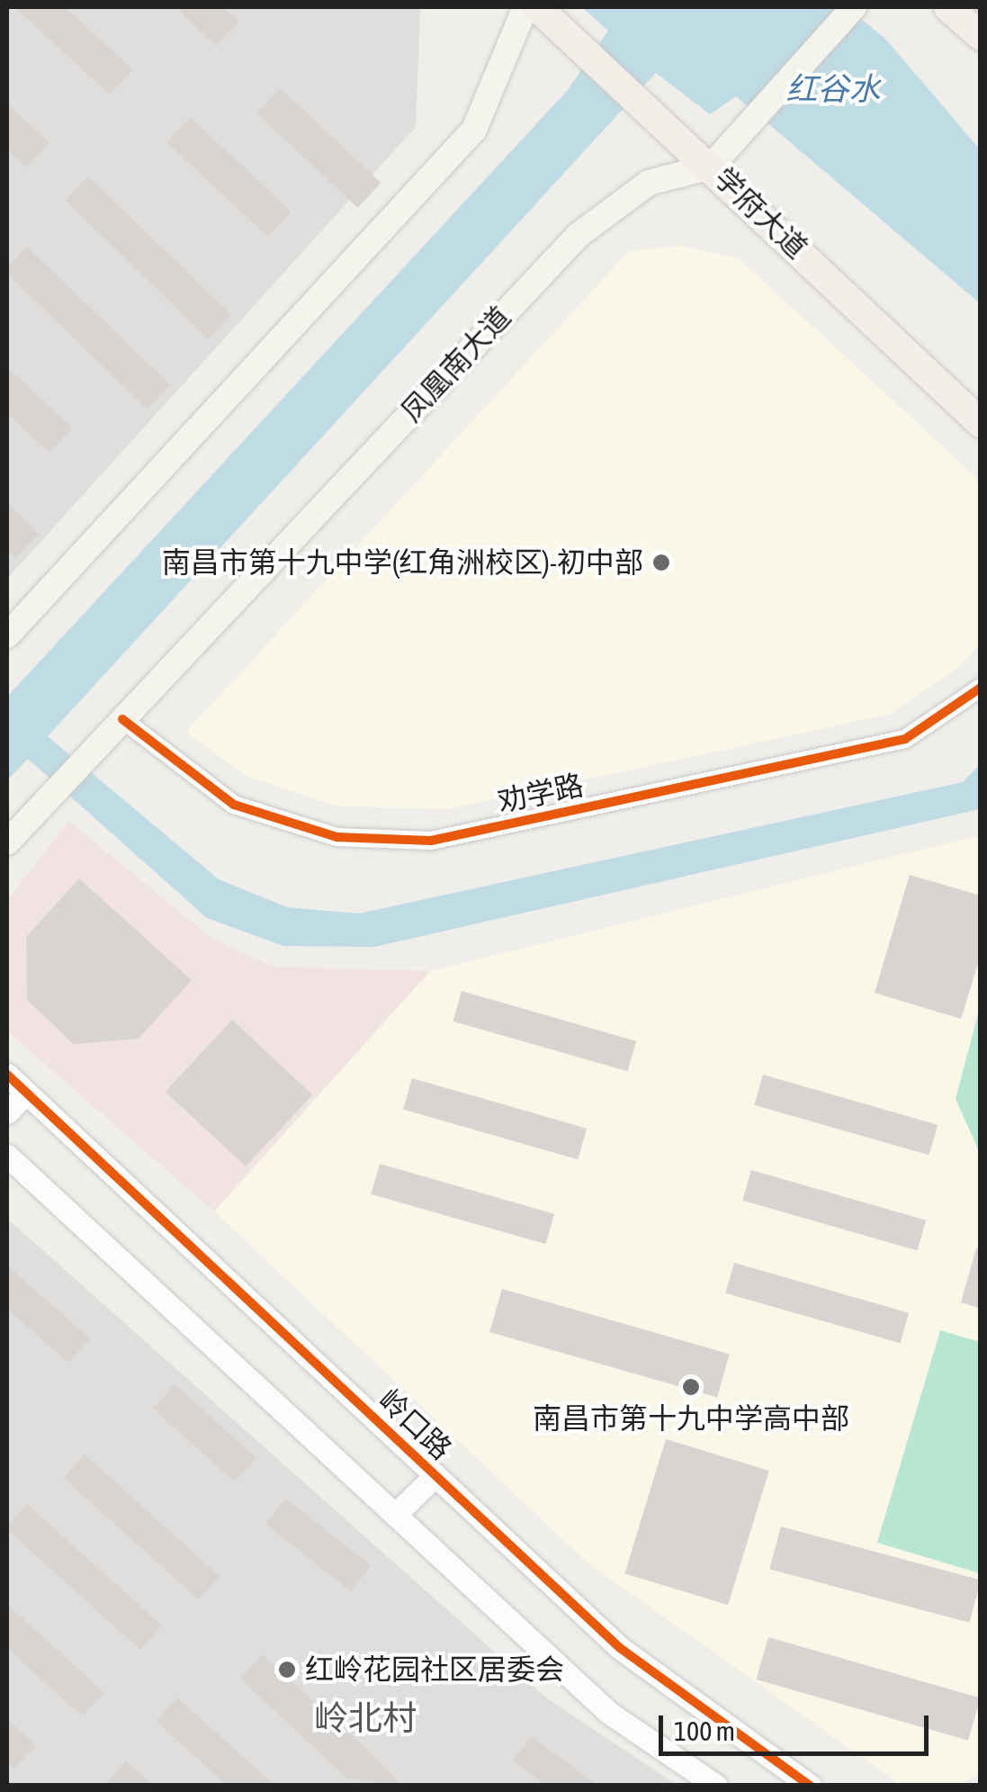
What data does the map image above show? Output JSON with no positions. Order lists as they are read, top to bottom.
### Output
{
  "streets": {
    "main road": ["学府大道", "凤凰南大道"],
    "street": ["劝学路", "岭口路"]
  },
  "crossings": [
    ["学府大道", "凤凰南大道"],
    ["凤凰南大道", "劝学路"]
  ],
  "districts": ["岭北村"],
  "water": ["红谷水"],
  "places": ["南昌市第十九中学(红角洲校区)-初中部", "南昌市第十九中学高中部", "红岭花园社区居委会"],
  "scale_bar": "100 m"
}
